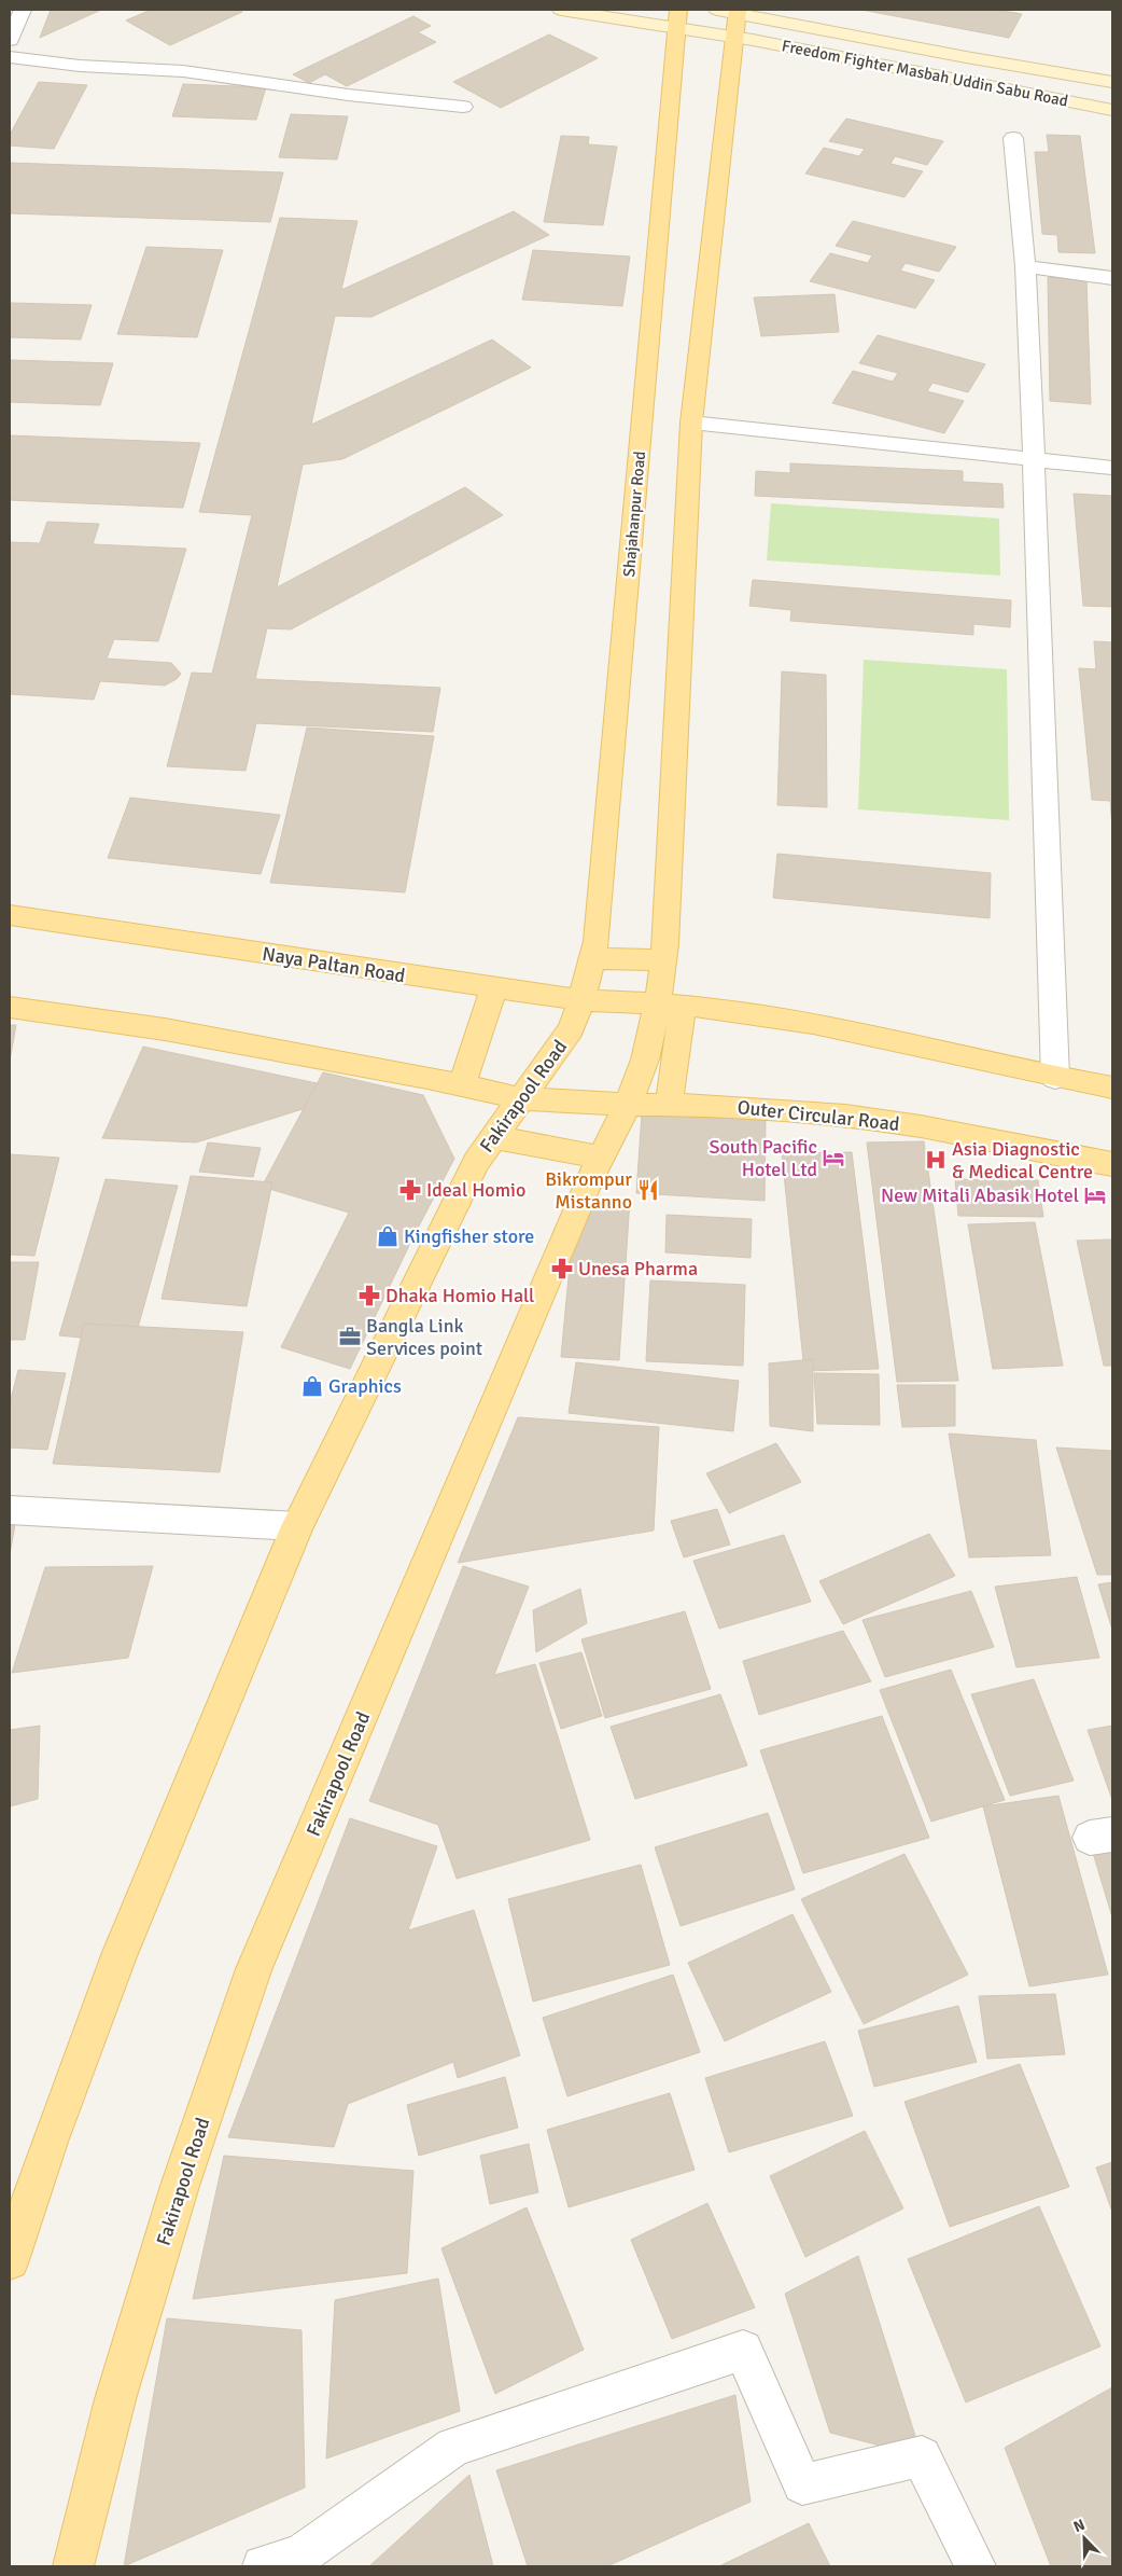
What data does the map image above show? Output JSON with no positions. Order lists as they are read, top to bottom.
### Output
{
  "streets": {
    "main road": [
      "Freedom Fighter Masbah Uddin Sabu Road",
      "Shajahanpur Road",
      "Naya Paltan Road",
      "Fakirapool Road",
      "Outer Circular Road"
    ]
  },
  "crossings": [
    ["Freedom Fighter Masbah Uddin Sabu Road", "Shajahanpur Road"],
    ["Shajahanpur Road", "Naya Paltan Road"],
    ["Shajahanpur Road", "Fakirapool Road"],
    ["Naya Paltan Road", "Fakirapool Road"],
    ["Fakirapool Road", "Outer Circular Road"]
  ],
  "places": {
    "hotel": ["South Pacific Hotel Ltd", "New Mitali Abasik Hotel"],
    "hospital": ["Asia Diagnostic & Medical Centre"],
    "pharmacy": ["Ideal Homio", "Unesa Pharma", "Dhaka Homio Hall"],
    "restaurant": ["Bikrompur Mistanno"],
    "shop": ["Kingfisher store", "Graphics"],
    "office": ["Bangla Link Services point"]
  },
  "north": "top left"
}
